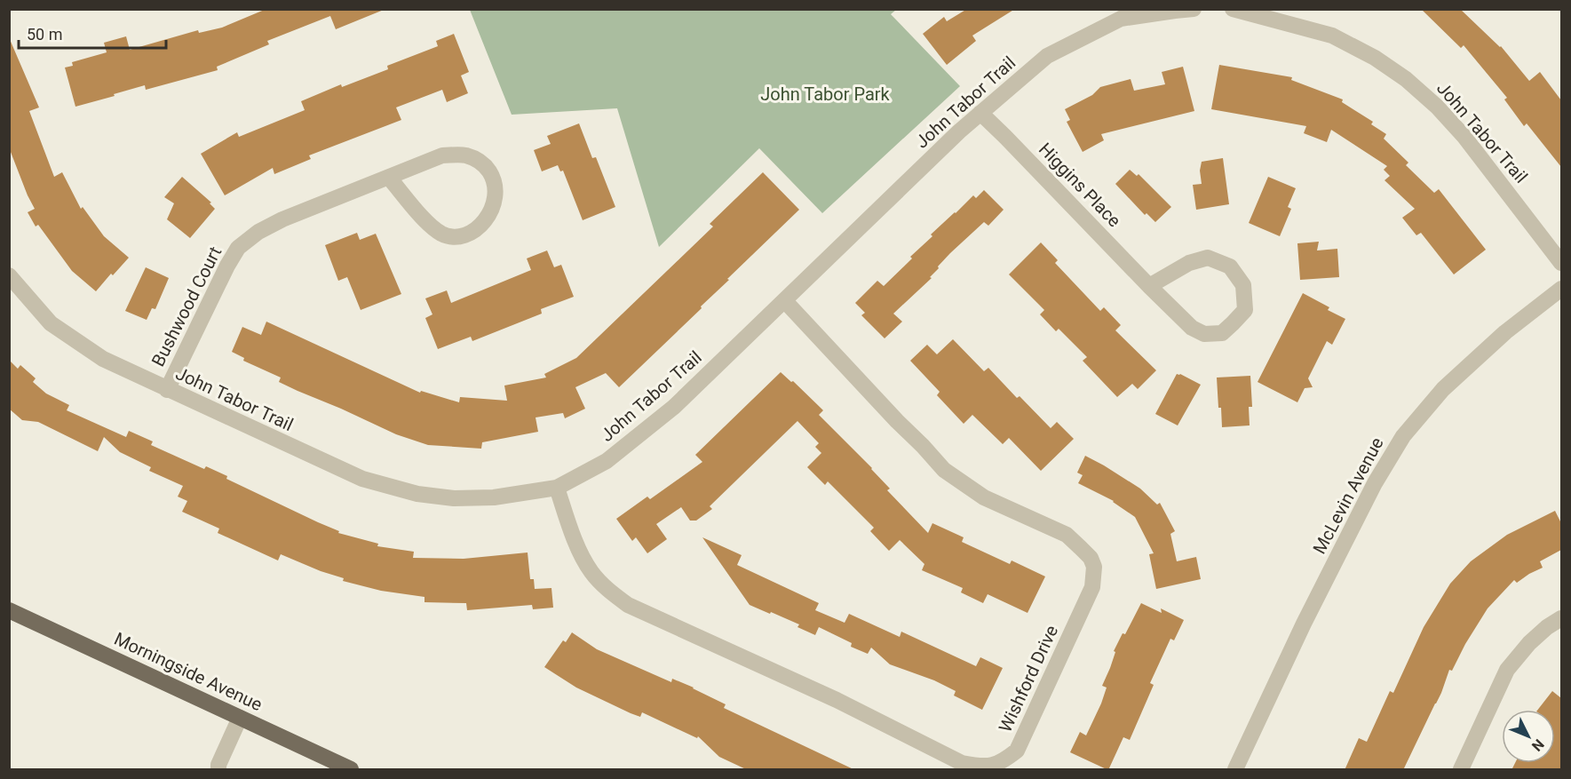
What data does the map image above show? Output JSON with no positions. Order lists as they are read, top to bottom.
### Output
{
  "streets": {
    "main road": ["Morningside Avenue"],
    "street": [
      "John Tabor Trail",
      "Higgins Place",
      "Bushwood Court",
      "McLevin Avenue",
      "Wishford Drive"
    ]
  },
  "crossings": [
    ["John Tabor Trail", "Higgins Place"],
    ["John Tabor Trail", "Bushwood Court"],
    ["John Tabor Trail", "Wishford Drive"]
  ],
  "parks": ["John Tabor Park"],
  "scale_bar": "50 m",
  "north": "bottom right"
}
